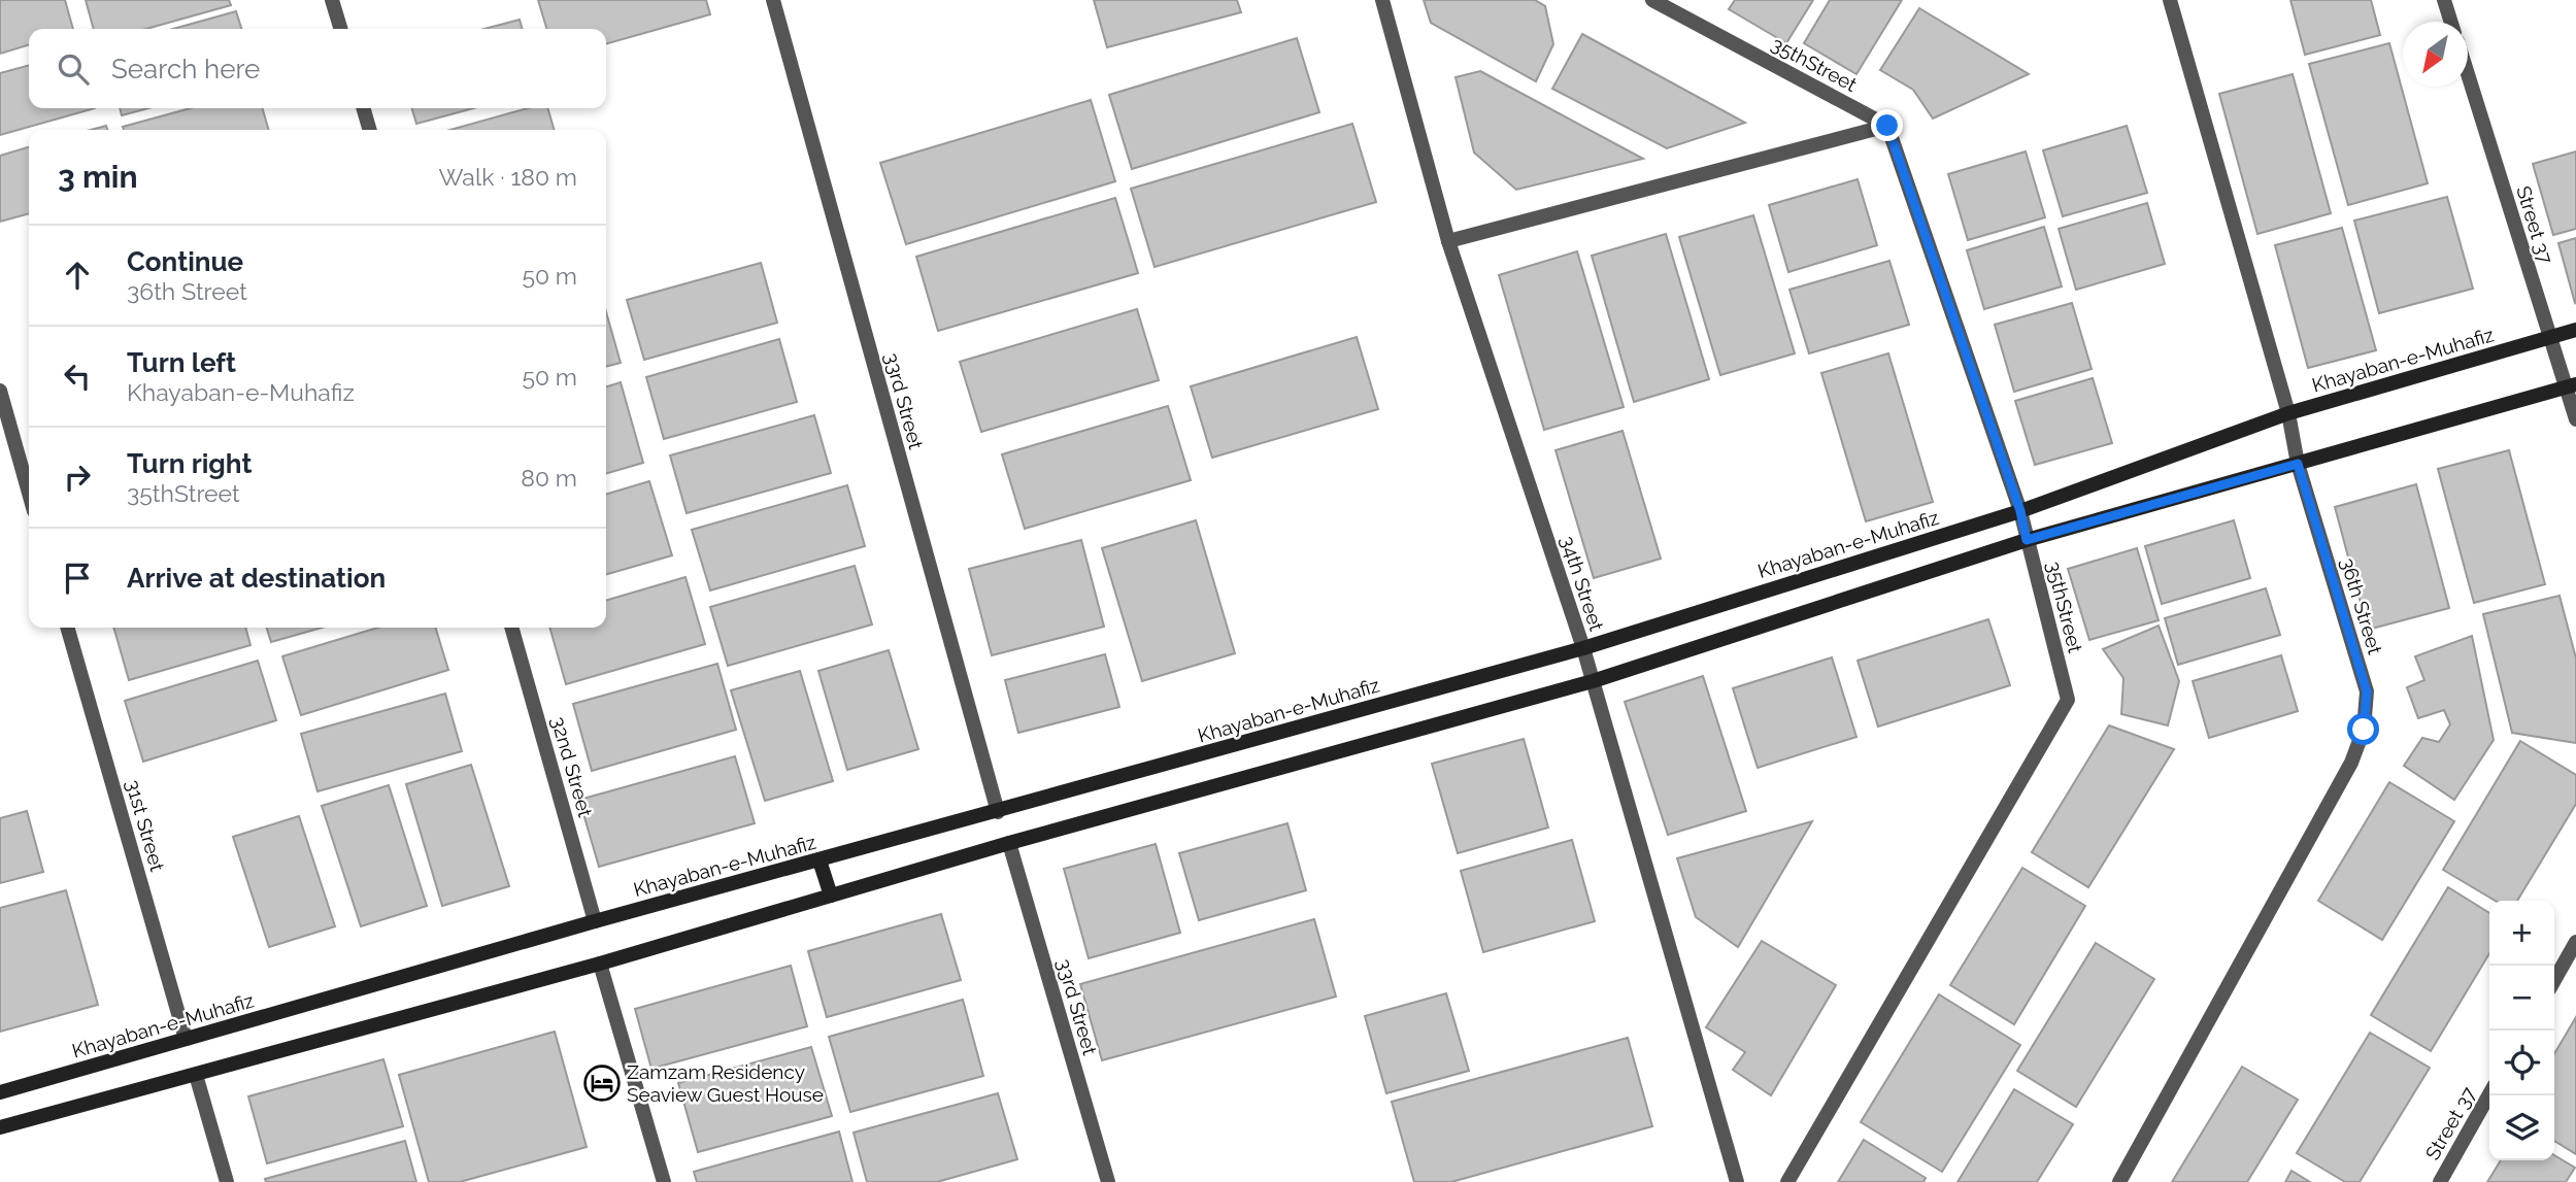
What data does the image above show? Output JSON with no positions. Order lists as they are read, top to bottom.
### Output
{
  "streets": {
    "street": [
      "35thStreet",
      "Street 37",
      "Khayaban-e-Muhafiz",
      "33rd Street",
      "34th Street",
      "36th Street",
      "32nd Street",
      "31st Street"
    ]
  },
  "crossings": [
    ["35thStreet", "Khayaban-e-Muhafiz"],
    ["Street 37", "Khayaban-e-Muhafiz"],
    ["Khayaban-e-Muhafiz", "33rd Street"],
    ["Khayaban-e-Muhafiz", "34th Street"],
    ["Khayaban-e-Muhafiz", "36th Street"],
    ["Khayaban-e-Muhafiz", "32nd Street"],
    ["Khayaban-e-Muhafiz", "31st Street"]
  ],
  "places": {
    "hotel": ["Zamzam Residency Seaview Guest House"]
  },
  "north": "bottom left",
  "page": {
    "search": "Search here",
    "heading": ["3 min", "Walk · 180 m"],
    "list": [
      ["Continue", "36th Street", "50 m"],
      ["Turn left", "Khayaban-e-Muhafiz", "50 m"],
      ["Turn right", "35thStreet", "80 m"],
      "Arrive at destination"
    ],
    "map_buttons": ["+", "−"]
  }
}
